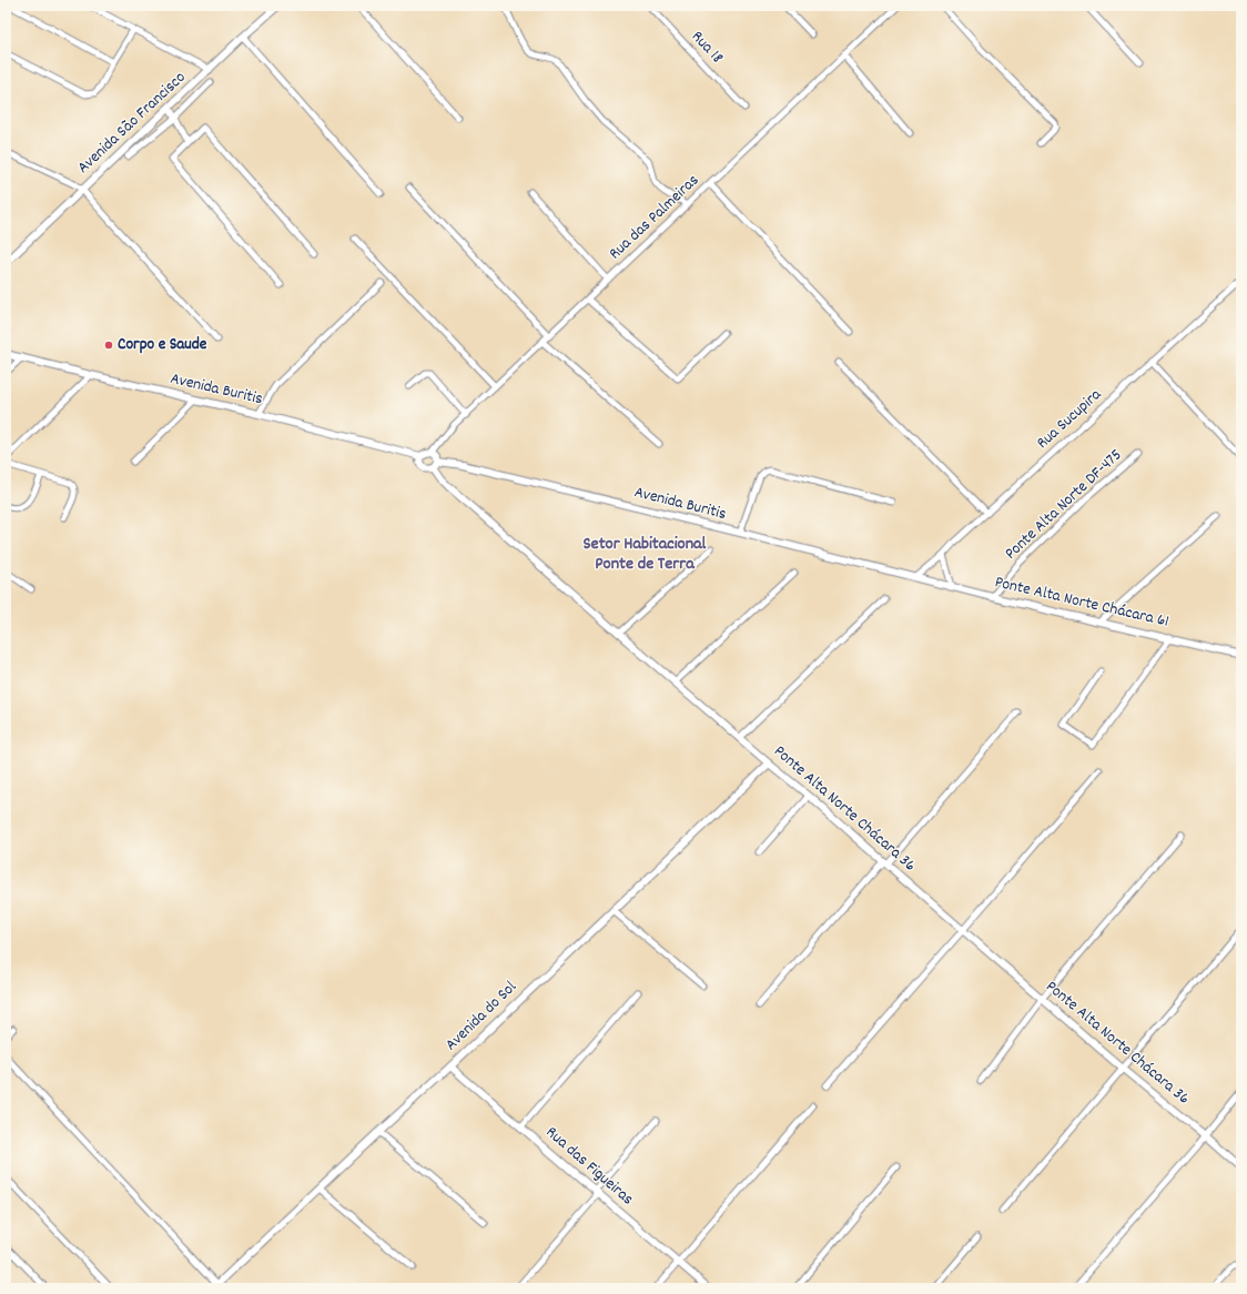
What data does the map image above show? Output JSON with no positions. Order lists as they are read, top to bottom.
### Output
{
  "streets": {
    "street": [
      "Rua 18",
      "Avenida São Francisco",
      "Rua das Palmeiras",
      "Avenida Buritis",
      "Rua Sucupira",
      "Ponte Alta Norte DF-475",
      "Ponte Alta Norte Chácara 61",
      "Ponte Alta Norte Chácara 36",
      "Avenida do Sol",
      "Rua das Figueiras"
    ]
  },
  "crossings": [
    ["Rua das Palmeiras", "Avenida Buritis"],
    ["Rua das Palmeiras", "Ponte Alta Norte Chácara 36"],
    ["Avenida Buritis", "Rua Sucupira"],
    ["Avenida Buritis", "Ponte Alta Norte Chácara 61"],
    ["Avenida Buritis", "Ponte Alta Norte Chácara 36"],
    ["Rua Sucupira", "Ponte Alta Norte Chácara 61"],
    ["Ponte Alta Norte DF-475", "Ponte Alta Norte Chácara 61"],
    ["Ponte Alta Norte Chácara 36", "Avenida do Sol"],
    ["Avenida do Sol", "Rua das Figueiras"]
  ],
  "districts": ["Setor Habitacional Ponte de Terra"],
  "places": ["Corpo e Saude"]
}
